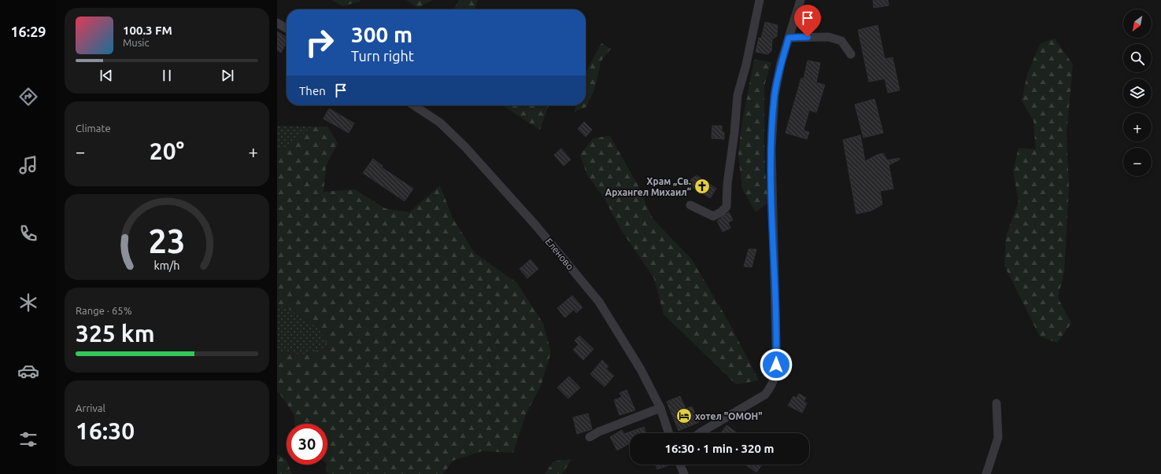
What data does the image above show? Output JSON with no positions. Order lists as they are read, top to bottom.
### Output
{
  "streets": {
    "street": ["Еленово"]
  },
  "places": {
    "church": ["Храм „Св. Архангел Михаил“"],
    "hotel": ["хотел \"ОМОН\""]
  },
  "north": "bottom left",
  "page": {
    "tabs": "16:29",
    "map_buttons": ["+", "−"],
    "turn": ["300 m", "Turn right"],
    "song": ["100.3 FM", "Music"],
    "then": "Then",
    "tile": [
      "Climate",
      ["Range · 65%", "325 km"],
      ["Arrival", "16:30"]
    ],
    "heat": ["−", "20°", "+"],
    "limit": "30",
    "trip": "16:30 · 1 min · 320 m",
    "gauge": ["23", "km/h"]
  }
}
